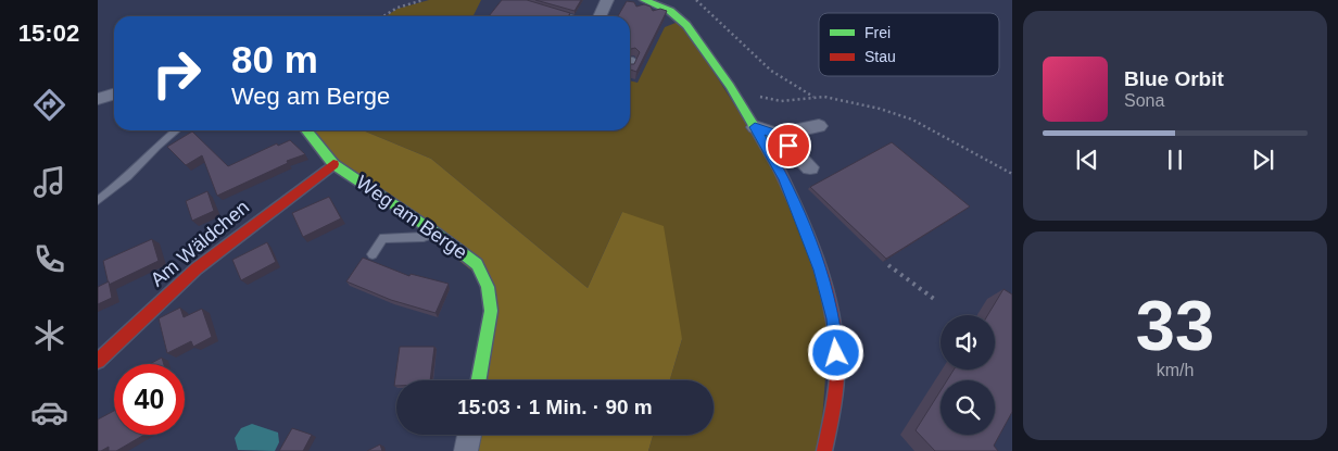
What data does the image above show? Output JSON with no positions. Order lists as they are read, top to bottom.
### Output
{
  "streets": {
    "street": ["Weg am Berge", "Am Wäldchen"]
  },
  "crossings": [
    ["Weg am Berge", "Am Wäldchen"]
  ],
  "legend": ["Frei", "Stau"],
  "page": {
    "tabs": "15:02",
    "turn": ["80 m", "Weg am Berge"],
    "song": ["Blue Orbit", "Sona"],
    "tile": ["33", "km/h"],
    "limit": "40",
    "trip": "15:03 · 1 Min. · 90 m"
  }
}
